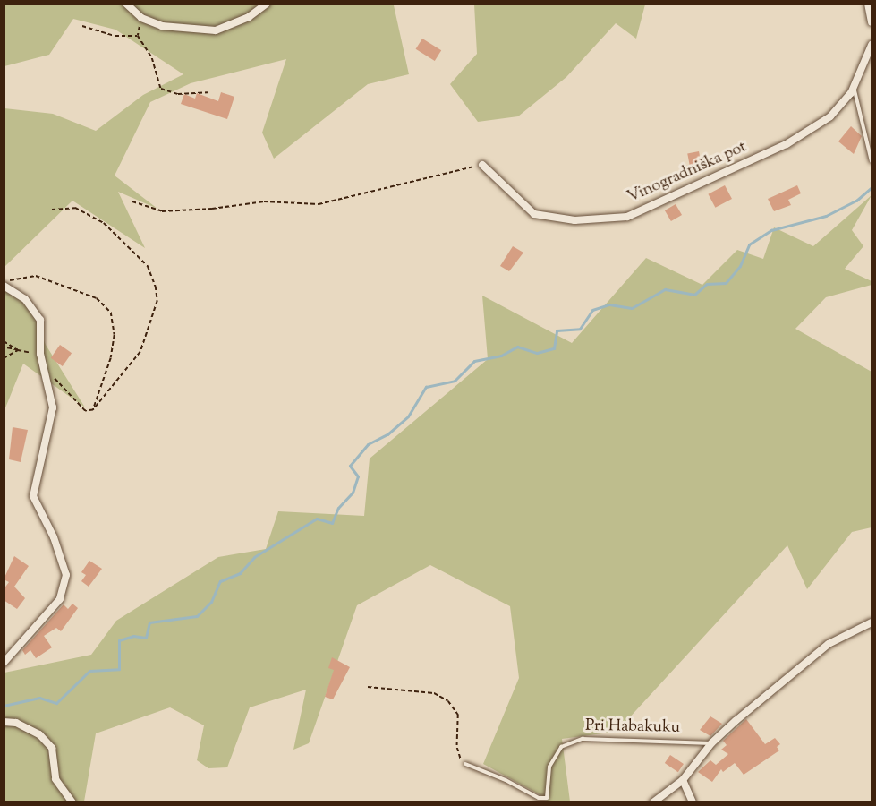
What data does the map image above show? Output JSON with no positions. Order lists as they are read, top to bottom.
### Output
{
  "streets": {
    "street": ["Vinogradniška pot"],
    "lane": ["Pri Habakuku"]
  }
}
